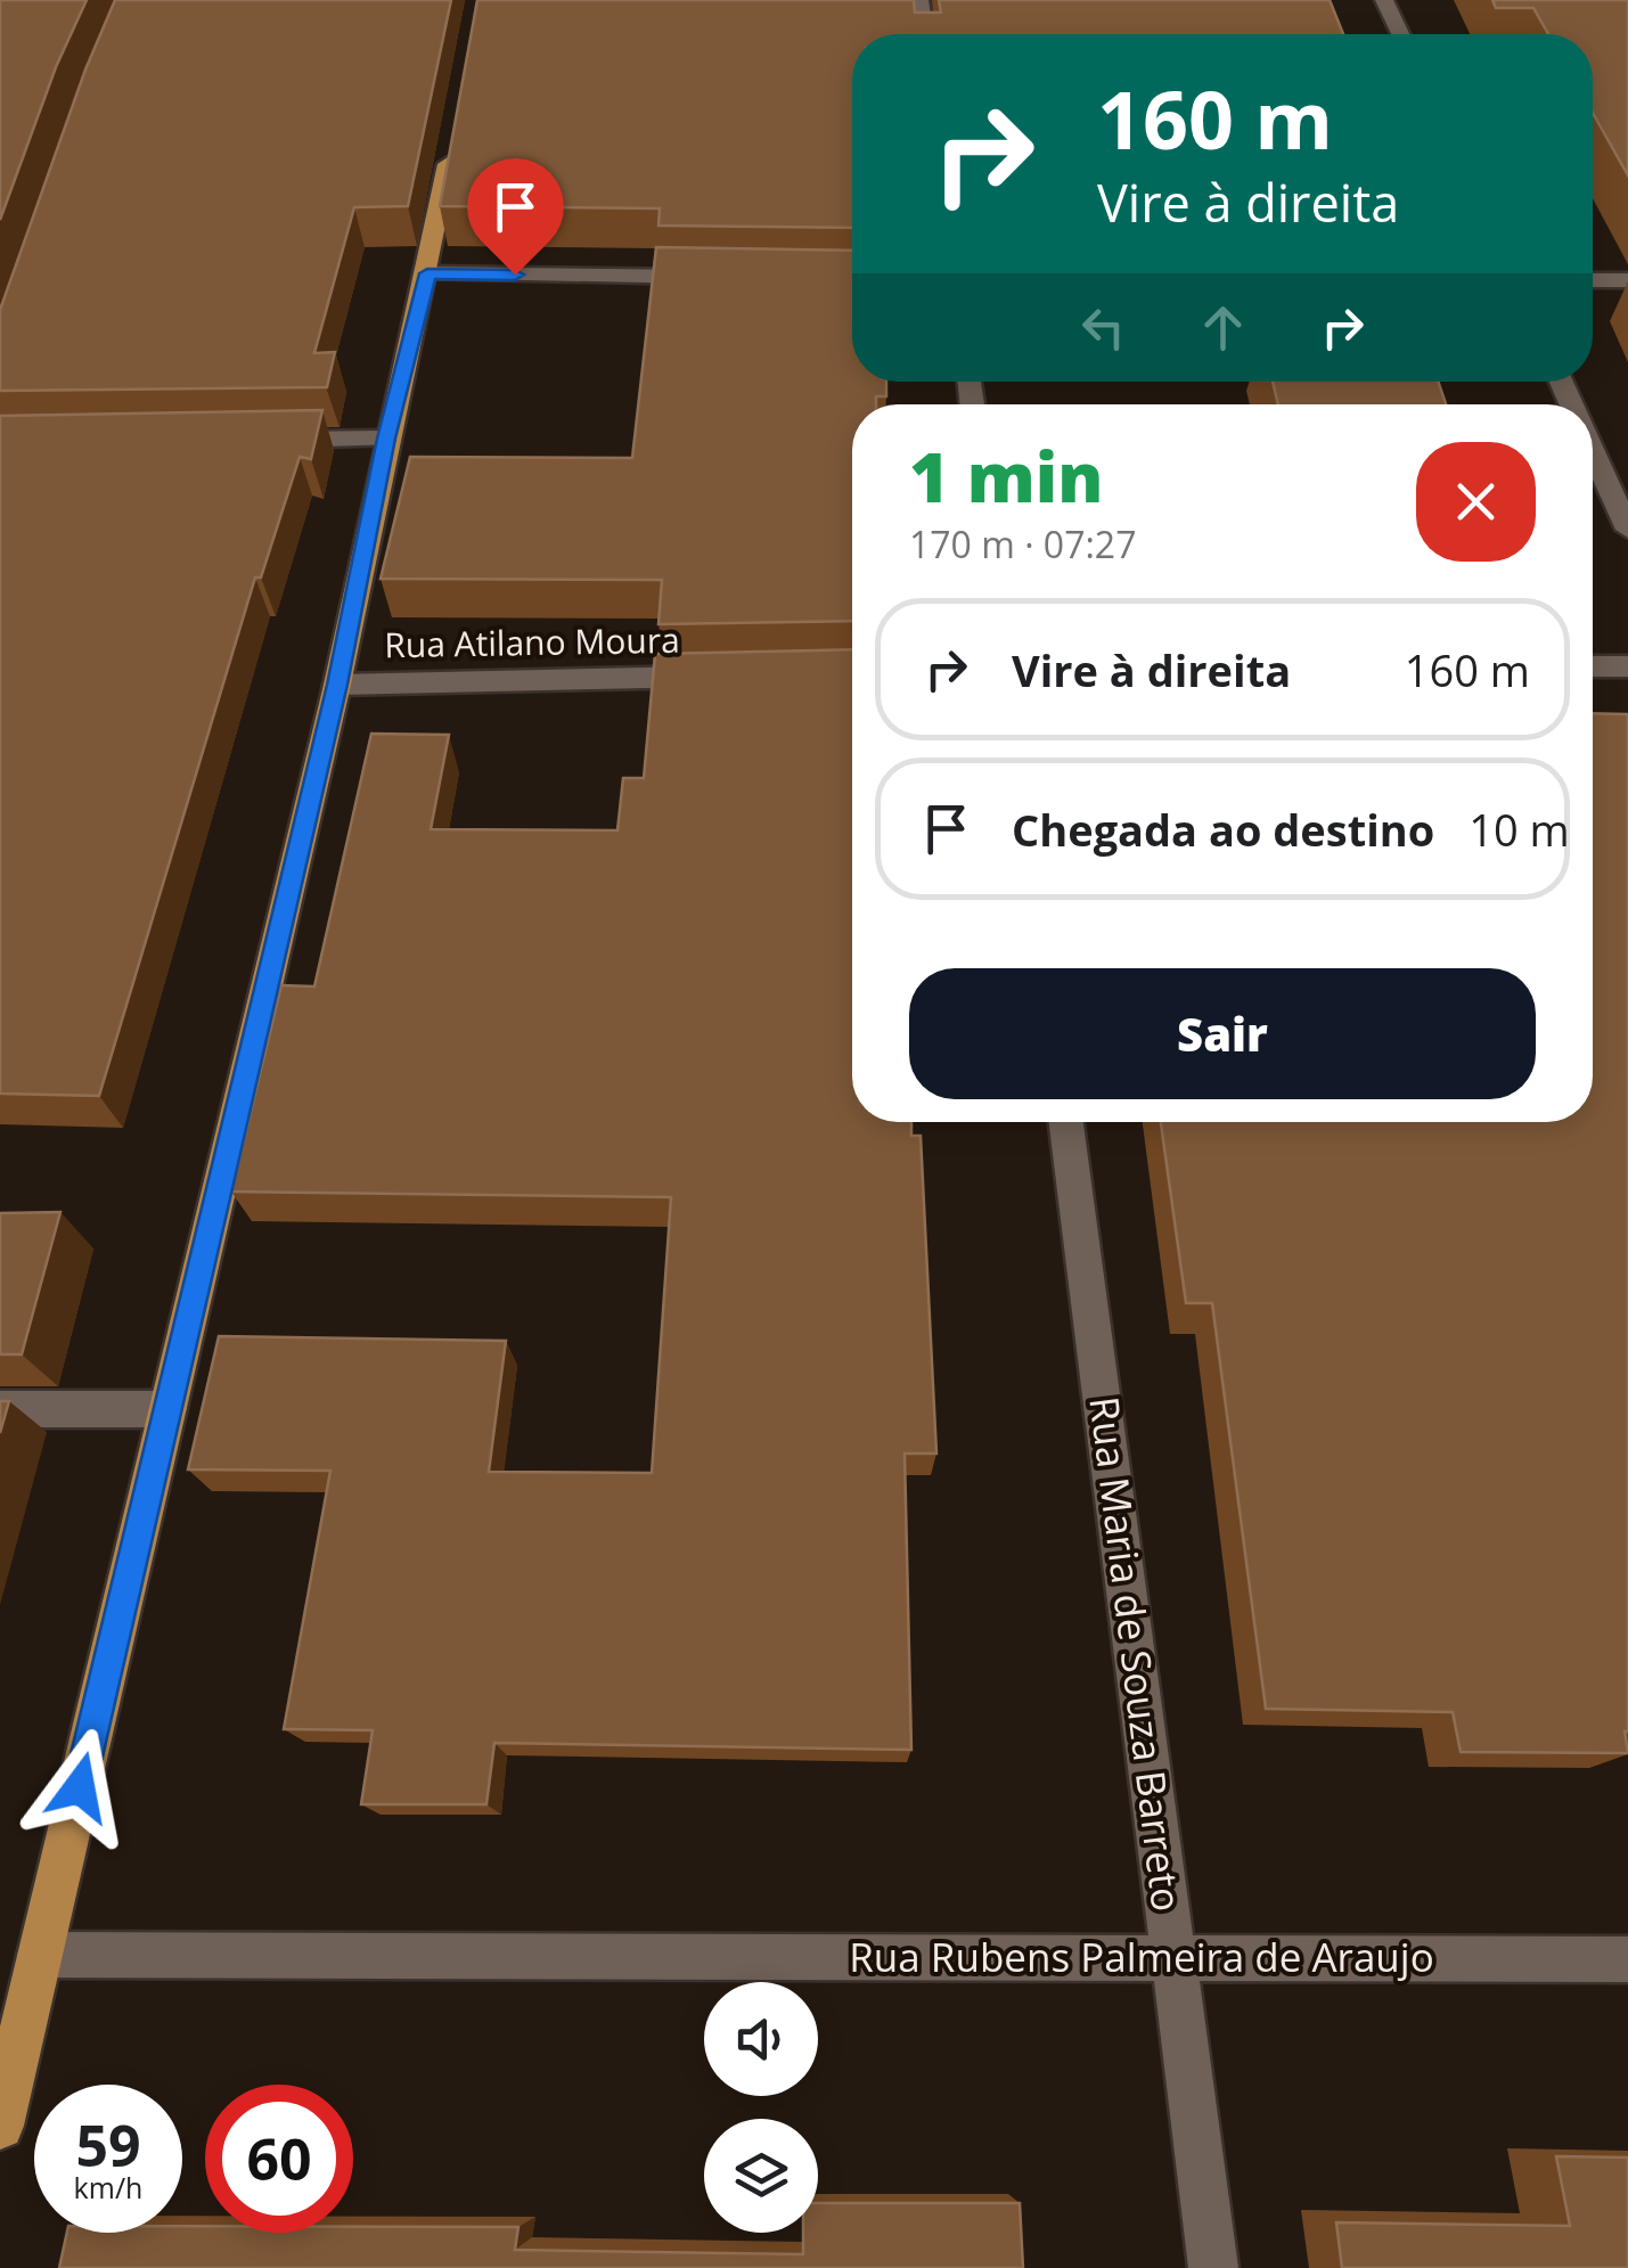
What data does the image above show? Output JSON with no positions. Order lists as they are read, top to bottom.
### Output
{
  "streets": {
    "street": ["Rua Atilano Moura", "Rua Maria de Souza Barreto", "Rua Rubens Palmeira de Araujo"]
  },
  "crossings": [
    ["Rua Maria de Souza Barreto", "Rua Rubens Palmeira de Araujo"]
  ],
  "page": {
    "turn": ["160 m", "Vire à direita"],
    "heading": ["1 min", "170 m · 07:27"],
    "list": [
      {
        "name": "Vire à direita",
        "value": "160 m"
      },
      {
        "name": "Chegada ao destino",
        "value": "10 m"
      }
    ],
    "buttons": "Sair",
    "speed": "59 km/h",
    "limit": "60"
  }
}
